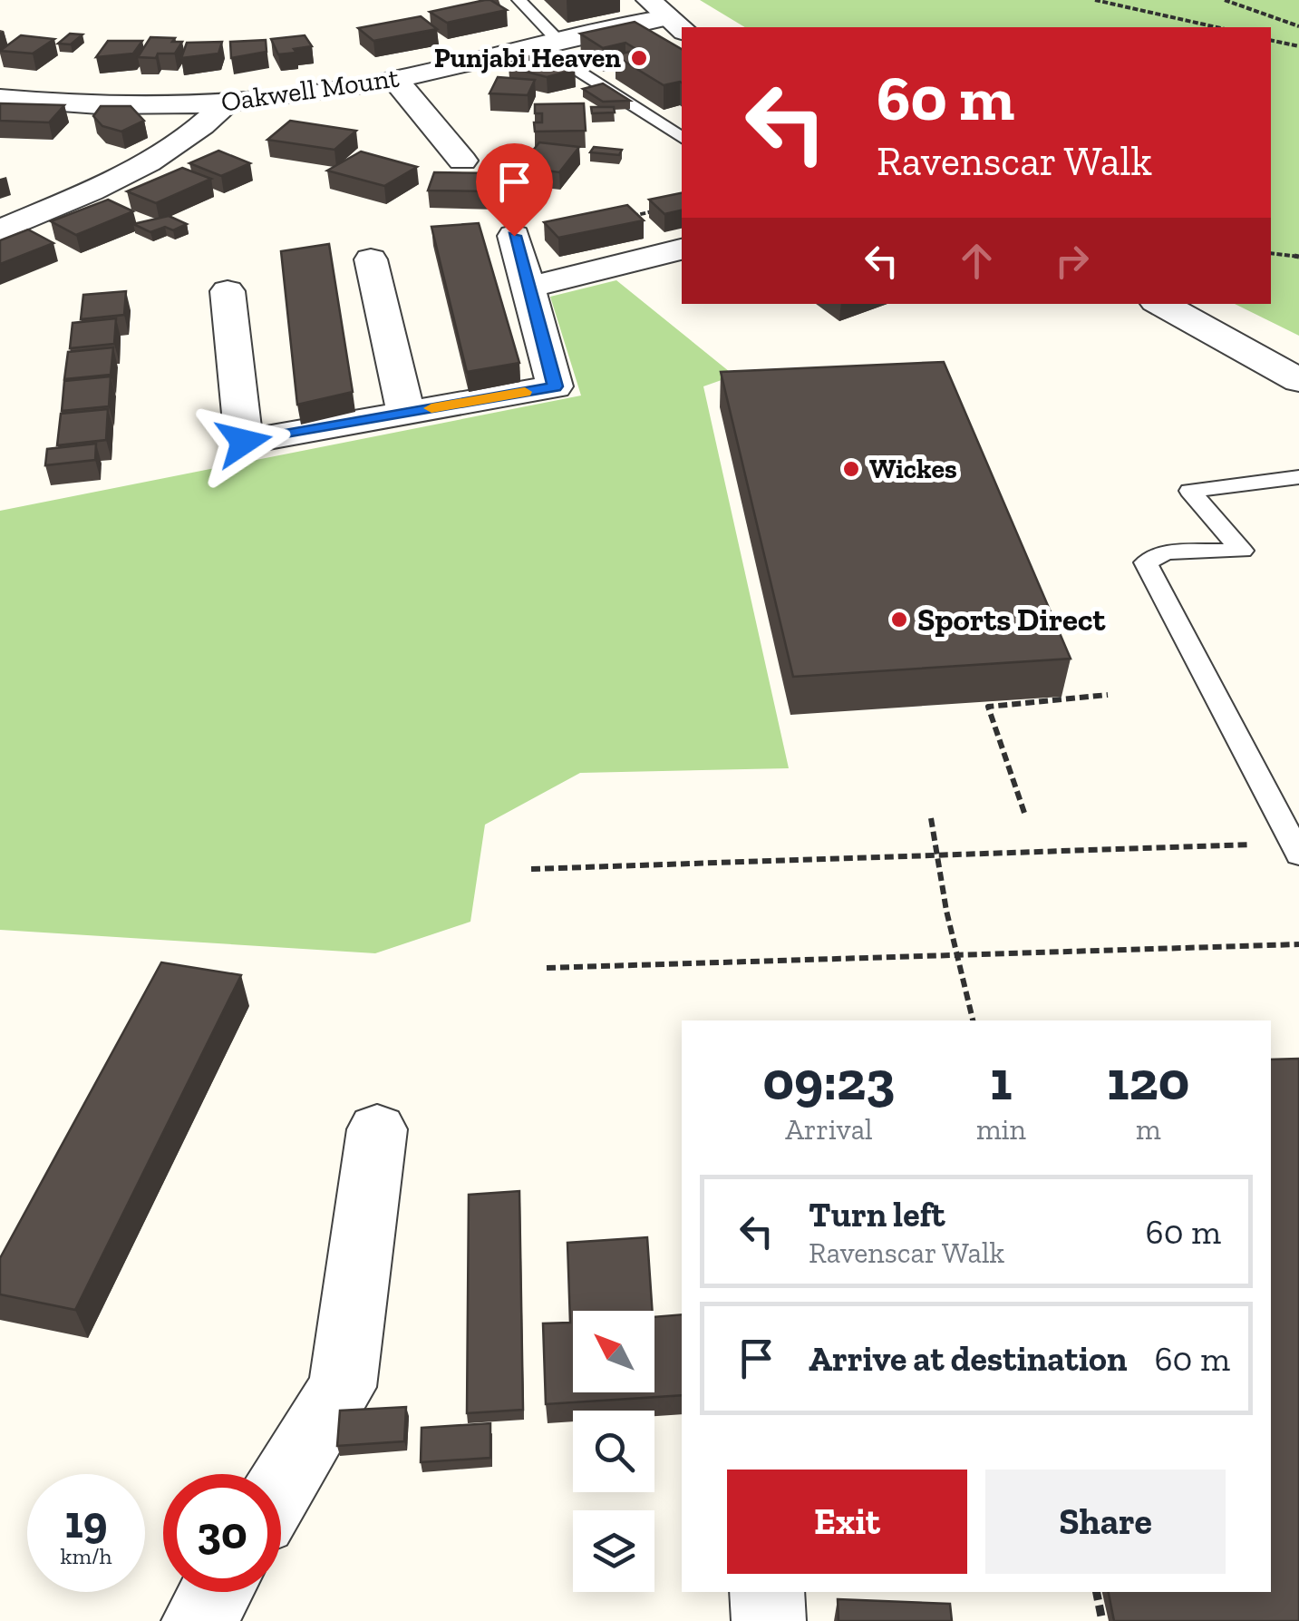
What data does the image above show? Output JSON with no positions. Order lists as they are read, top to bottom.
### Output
{
  "streets": {
    "street": ["Oakwell Mount"]
  },
  "places": ["Punjabi Heaven", "Wickes", "Sports Direct"],
  "north": "top left",
  "page": {
    "turn": ["60 m", "Ravenscar Walk"],
    "eta": [
      "09:23",
      "Arrival",
      "1",
      "min",
      "120",
      "m"
    ],
    "list": [
      {
        "name": "Turn left",
        "note": "Ravenscar Walk",
        "value": "60 m"
      },
      {
        "name": "Arrive at destination",
        "value": "60 m"
      }
    ],
    "buttons": ["Exit", "Share"],
    "speed": "19 km/h",
    "limit": "30"
  }
}
